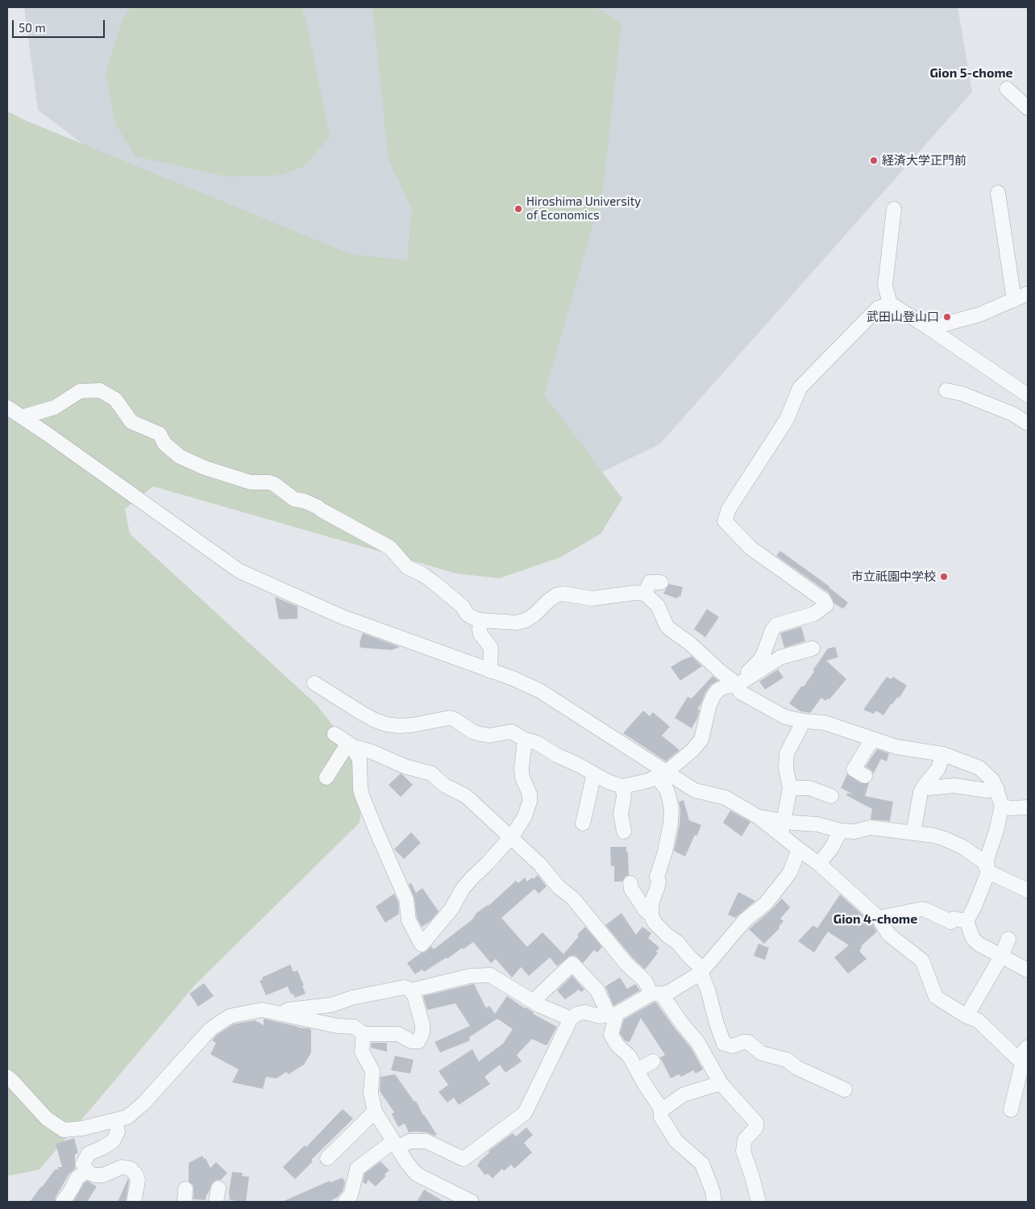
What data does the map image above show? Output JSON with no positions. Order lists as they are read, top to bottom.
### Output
{
  "districts": ["Gion 5-chome", "Gion 4-chome"],
  "places": [
    "経済大学正門前",
    "Hiroshima University of Economics",
    "武田山登山口",
    "市立祇園中学校"
  ],
  "scale_bar": "50 m"
}
